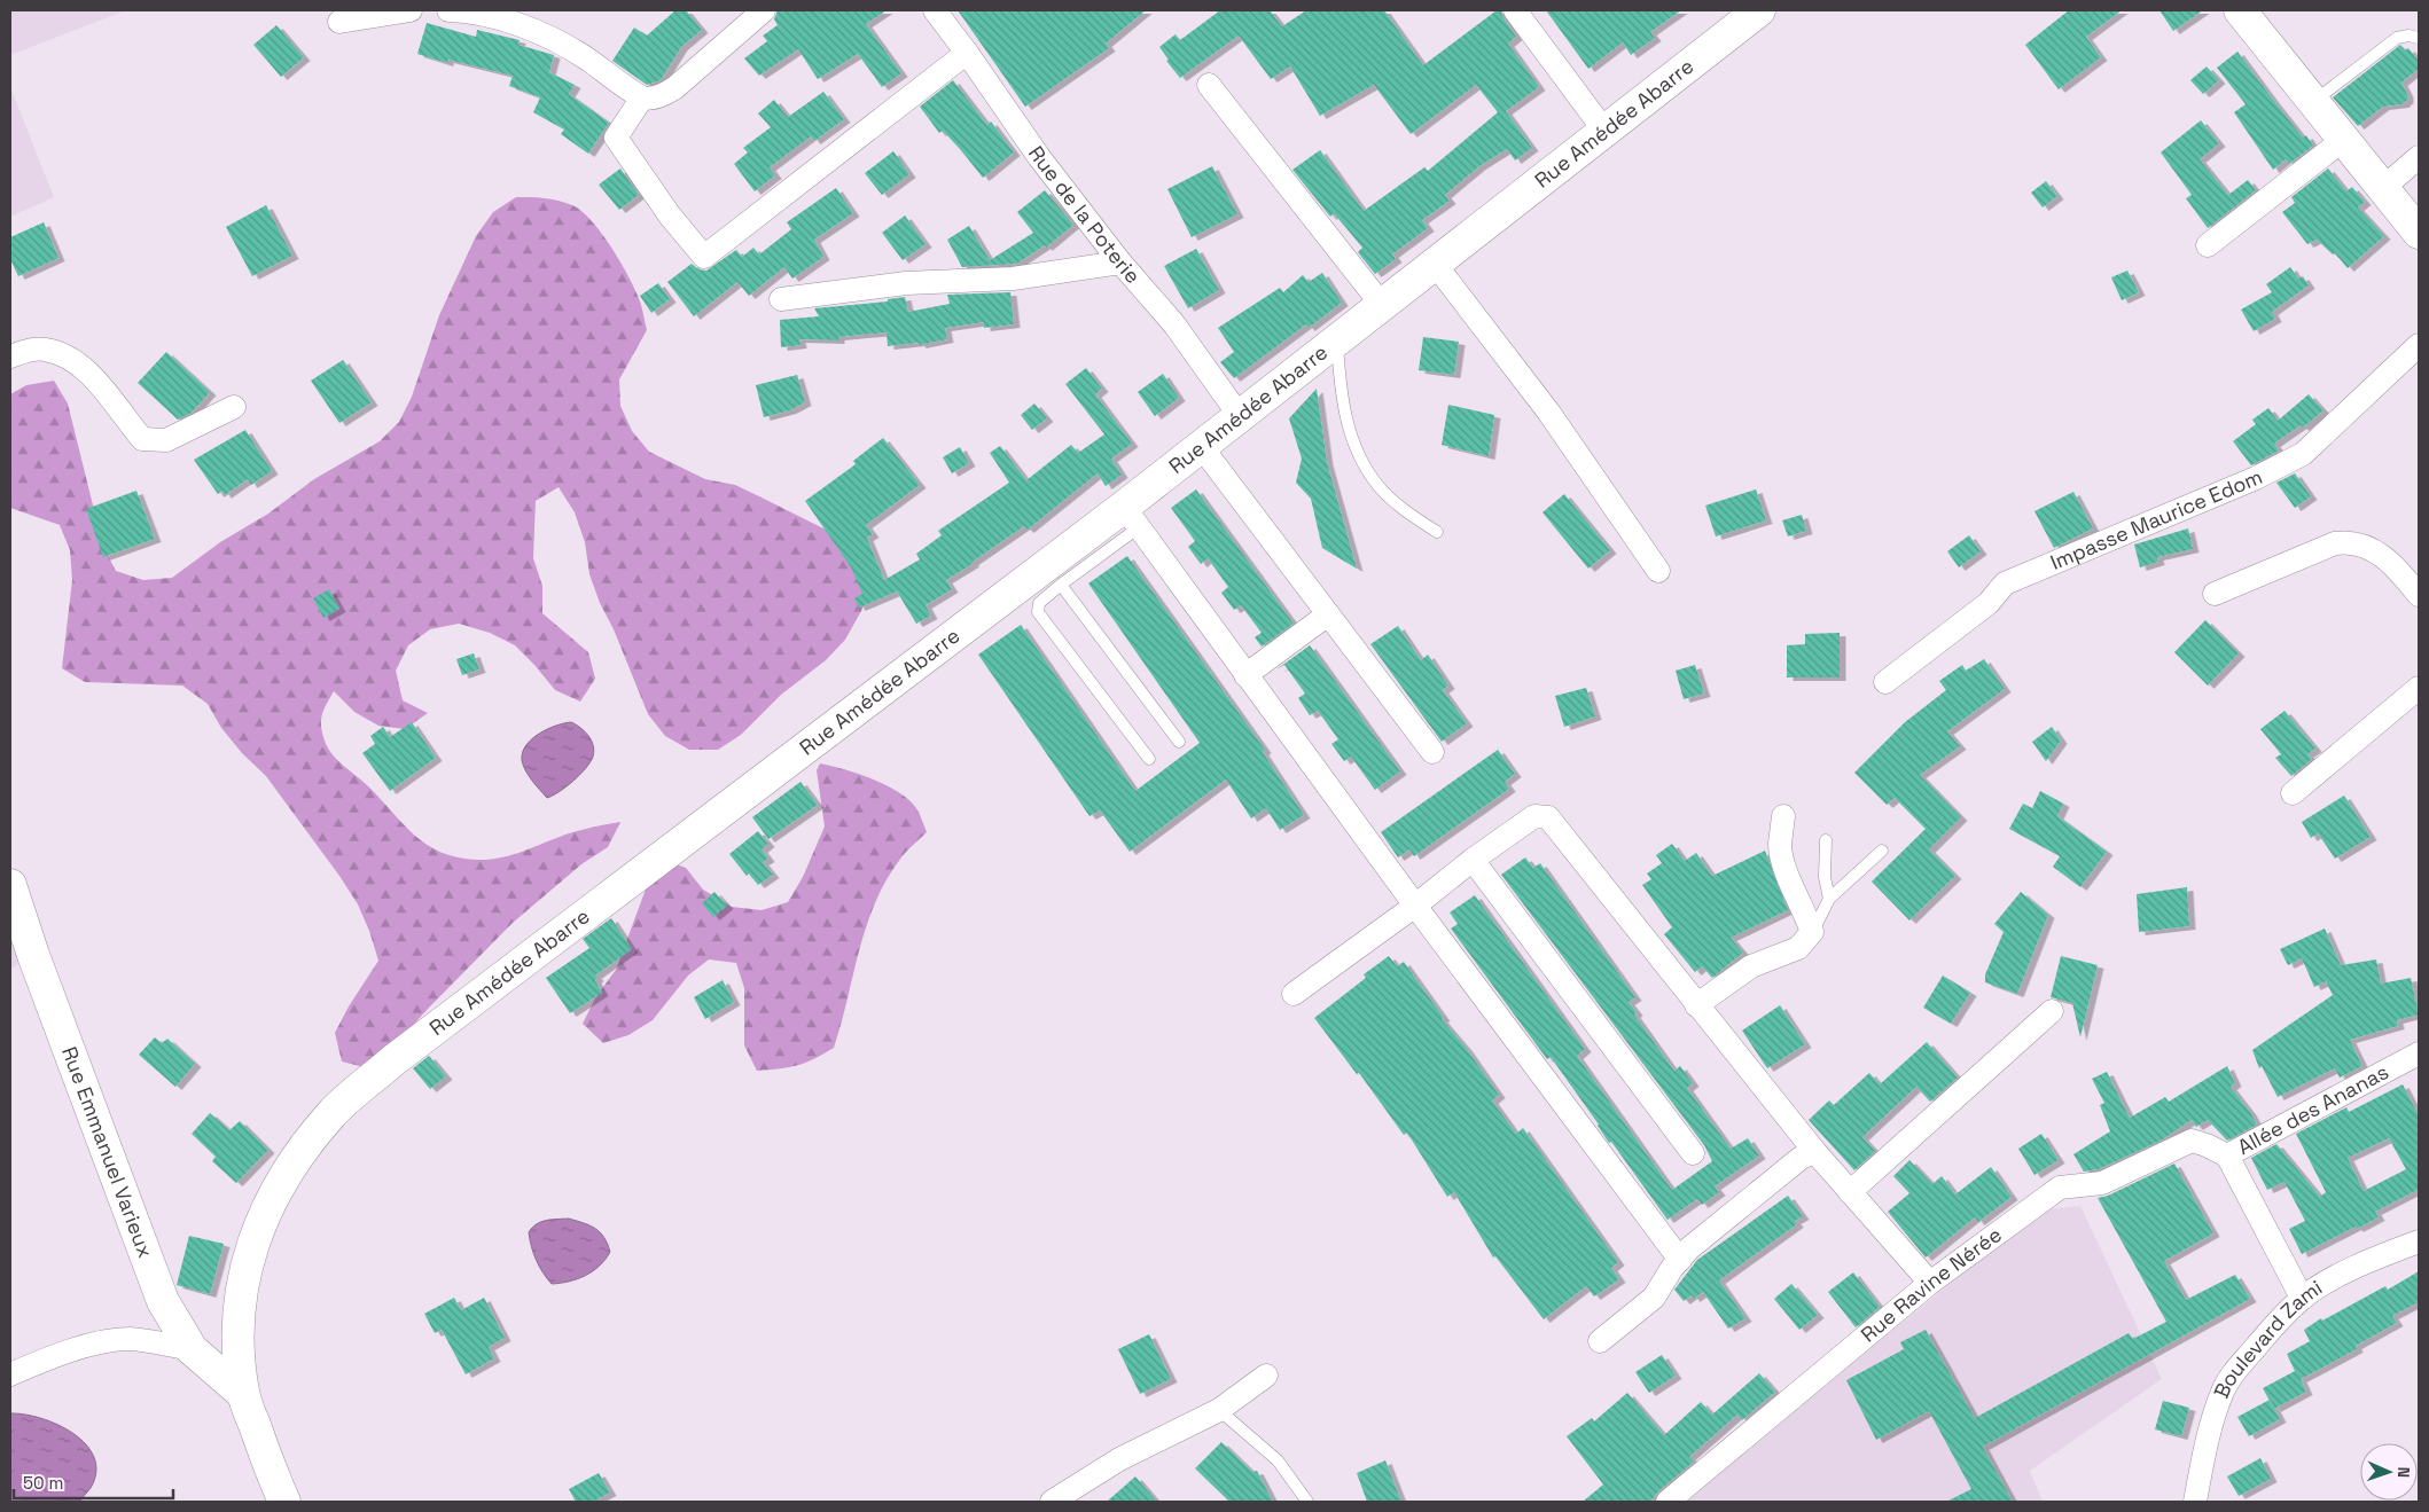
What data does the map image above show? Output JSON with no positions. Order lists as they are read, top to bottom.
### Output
{
  "streets": {
    "street": [
      "Rue Amédée Abarre",
      "Rue de la Poterie",
      "Impasse Maurice Edom",
      "Allée des Ananas",
      "Rue Emmanuel Varieux",
      "Rue Ravine Nérée",
      "Boulevard Zami"
    ]
  },
  "crossings": [
    ["Rue Amédée Abarre", "Rue de la Poterie"],
    ["Rue Amédée Abarre", "Rue Emmanuel Varieux"],
    ["Allée des Ananas", "Rue Ravine Nérée"],
    ["Allée des Ananas", "Boulevard Zami"]
  ],
  "scale_bar": "50 m",
  "north": "right"
}
